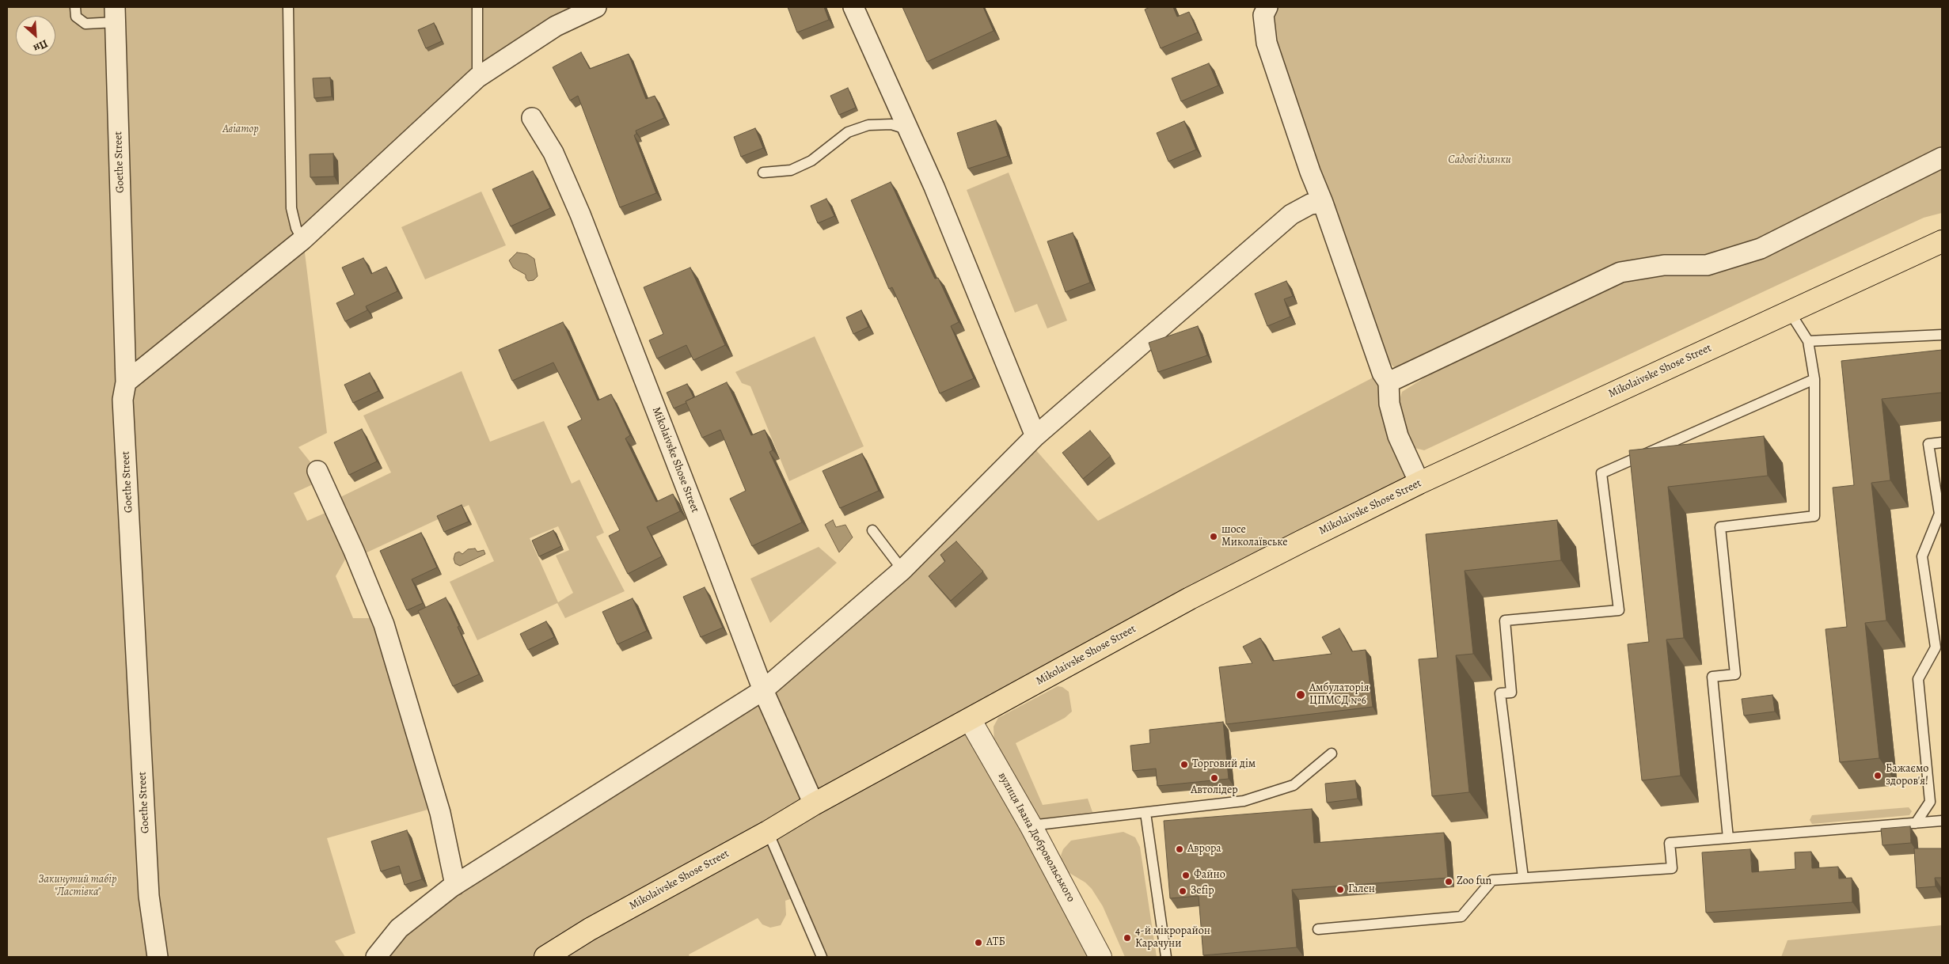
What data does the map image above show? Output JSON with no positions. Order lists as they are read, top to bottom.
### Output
{
  "streets": {
    "main road": ["Mikolaivske Shose Street"],
    "street": ["Goethe Street", "вулиця Івана Добровольського"]
  },
  "crossings": [
    ["Mikolaivske Shose Street", "вулиця Івана Добровольського"]
  ],
  "parks": ["Авіатор", "Садові ділянки", "Закинутий табір \"Ластівка\""],
  "places": [
    "шосе Миколаївське",
    "Амбулаторія ЦПМСД №6",
    "Торговий дім",
    "Бажаємо здоров'я!",
    "Автолідер",
    "Аврора",
    "Файно",
    "Zoo fun",
    "Гален",
    "Зеfір",
    "4-й мікрорайон Карачуни",
    "АТБ"
  ],
  "north": "bottom right"
}
